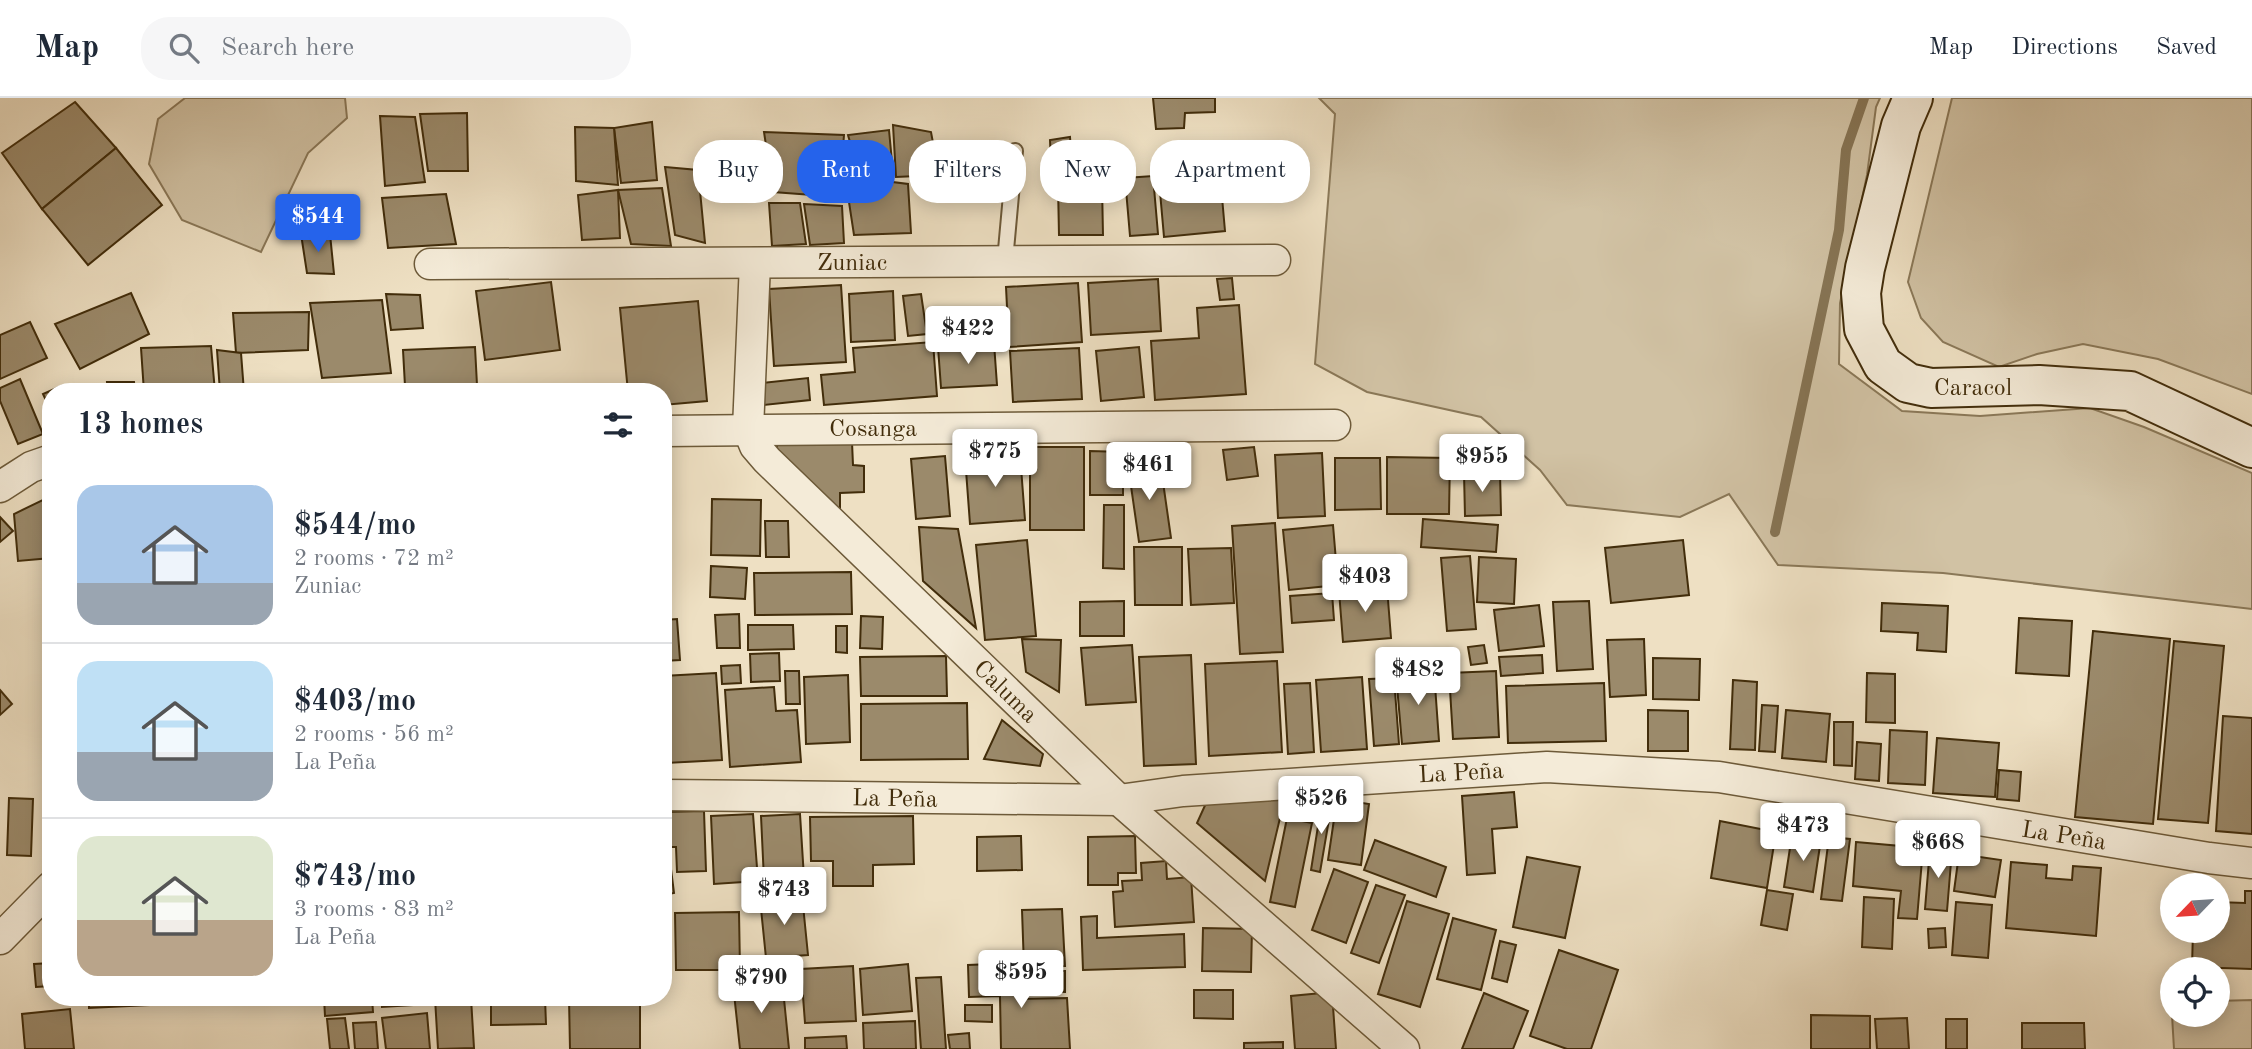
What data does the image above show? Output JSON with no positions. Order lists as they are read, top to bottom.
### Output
{
  "streets": {
    "street": [
      "Zuniac",
      "Caracol",
      "Cosanga",
      "Caluma",
      "La Peña"
    ]
  },
  "crossings": [
    ["Cosanga", "Caluma"],
    ["Caluma", "La Peña"]
  ],
  "north": "bottom left",
  "page": {
    "header": "Map",
    "search": "Search here",
    "nav": ["Map", "Directions", "Saved"],
    "chip": [
      "Buy",
      "Rent",
      "Filters",
      "New",
      "Apartment"
    ],
    "price": [
      "$544",
      "$422",
      "$775",
      "$955",
      "$461",
      "$403",
      "$482",
      "$526",
      "$473",
      "$668",
      "$743",
      "$595",
      "$790"
    ],
    "heading": "13 homes",
    "list": [
      {
        "name": "$544/mo",
        "note": "2 rooms · 72 m² · Zuniac"
      },
      {
        "name": "$403/mo",
        "note": "2 rooms · 56 m² · La Peña"
      },
      {
        "name": "$743/mo",
        "note": "3 rooms · 83 m² · La Peña"
      }
    ]
  }
}
